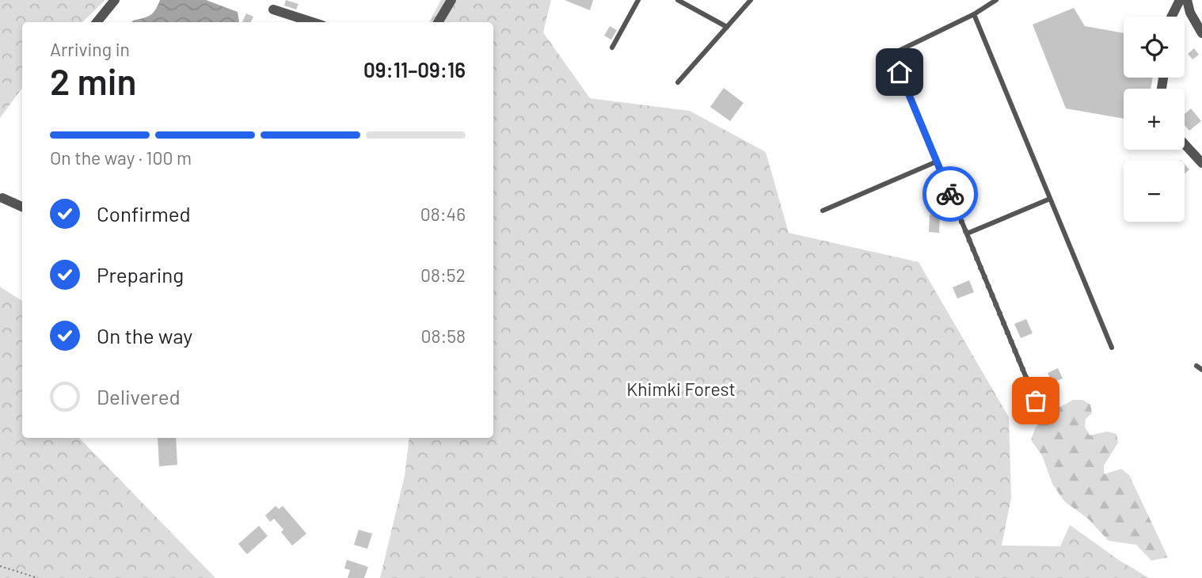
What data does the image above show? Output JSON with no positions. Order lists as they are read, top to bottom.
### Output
{
  "parks": ["Khimki Forest"],
  "page": {
    "map_buttons": ["+", "−"],
    "heading": ["2 min", "Arriving in", "09:11–09:16"],
    "bar": "On the way · 100 m",
    "list": [
      ["Confirmed", "08:46"],
      ["Preparing", "08:52"],
      ["On the way", "08:58"],
      "Delivered"
    ]
  }
}
